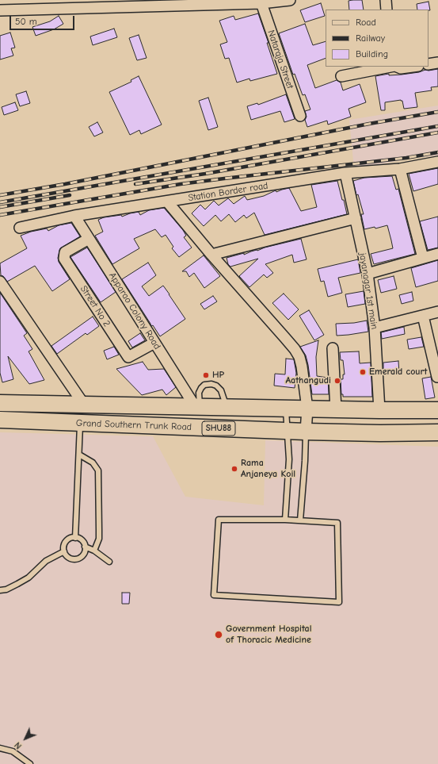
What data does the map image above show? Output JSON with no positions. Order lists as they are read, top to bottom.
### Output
{
  "streets": {
    "main road": ["Grand Southern Trunk Road", "SHU88"],
    "street": [
      "Nataraja Street",
      "Station Border road",
      "jayanagar 1st main",
      "Street No 2",
      "Apparao Colony Road"
    ]
  },
  "crossings": [
    ["Station Border road", "jayanagar 1st main"],
    ["Station Border road", "Apparao Colony Road"],
    ["jayanagar 1st main", "Grand Southern Trunk Road"],
    ["Street No 2", "Apparao Colony Road"],
    ["Apparao Colony Road", "Grand Southern Trunk Road"]
  ],
  "places": [
    "Emerald court",
    "HP",
    "Aathangudi",
    "Rama Anjaneya Koil",
    "Government Hospital of Thoracic Medicine"
  ],
  "legend": ["Road", "Railway", "Building"],
  "scale_bar": "50 m",
  "north": "bottom left"
}
